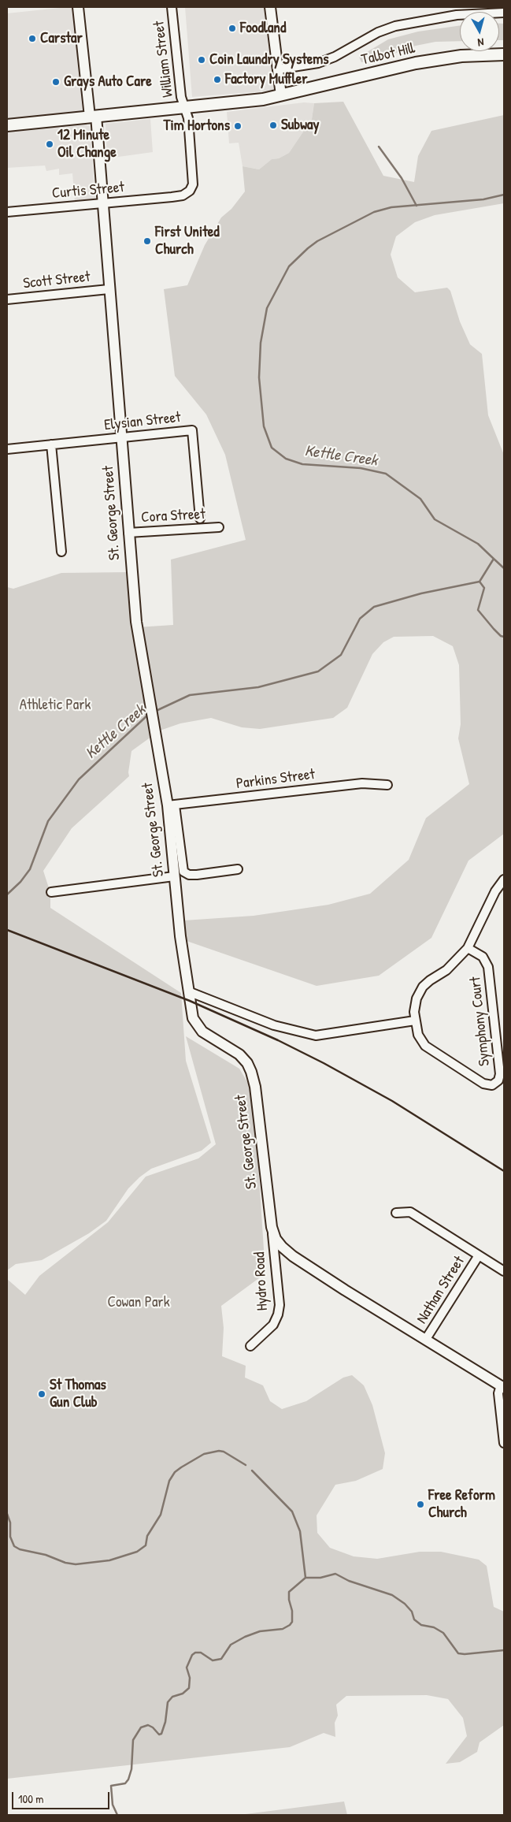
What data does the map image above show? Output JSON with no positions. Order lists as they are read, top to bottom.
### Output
{
  "streets": {
    "main road": ["Talbot Hill"],
    "street": [
      "William Street",
      "Curtis Street",
      "Scott Street",
      "Elysian Street",
      "St. George Street",
      "Cora Street",
      "Parkins Street",
      "Symphony Court",
      "Hydro Road",
      "Nathan Street"
    ]
  },
  "crossings": [
    ["Talbot Hill", "William Street"],
    ["Talbot Hill", "St. George Street"],
    ["William Street", "Curtis Street"],
    ["Curtis Street", "St. George Street"],
    ["Scott Street", "St. George Street"],
    ["Elysian Street", "St. George Street"],
    ["St. George Street", "Cora Street"],
    ["St. George Street", "Parkins Street"],
    ["St. George Street", "Hydro Road"],
    ["St. George Street", "Nathan Street"]
  ],
  "water": ["Kettle Creek"],
  "parks": ["Athletic Park", "Cowan Park"],
  "places": [
    "Foodland",
    "Carstar",
    "Coin Laundry Systems",
    "Factory Muffler",
    "Grays Auto Care",
    "Subway",
    "Tim Hortons",
    "12 Minute Oil Change",
    "First United Church",
    "St Thomas Gun Club",
    "Free Reform Church"
  ],
  "scale_bar": "100 m",
  "north": "bottom"
}
